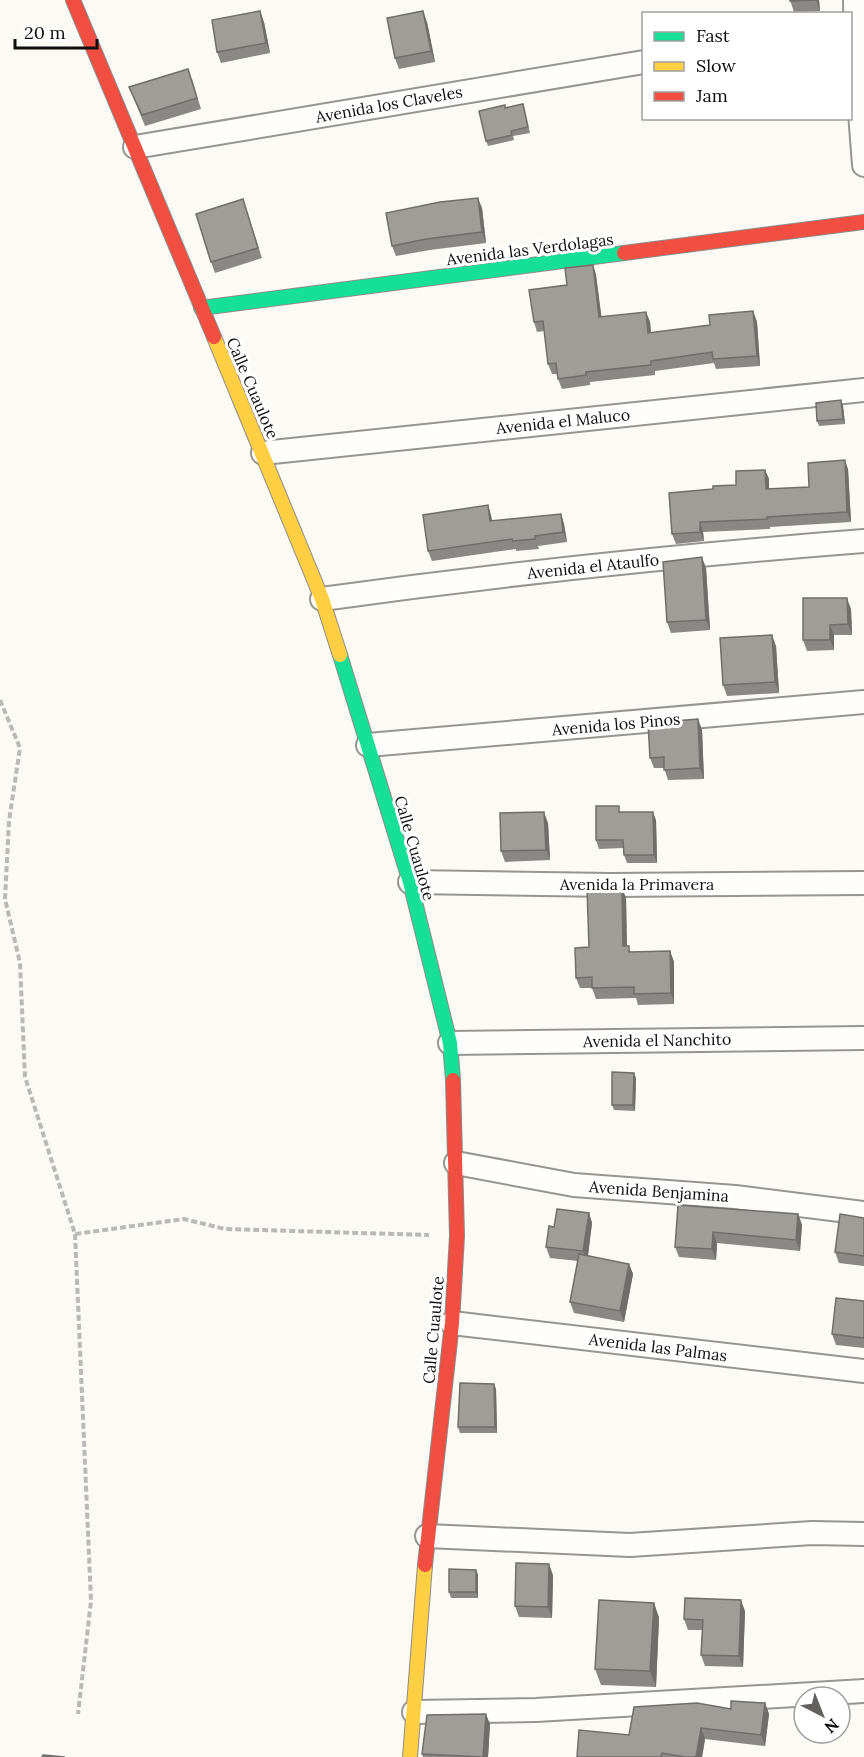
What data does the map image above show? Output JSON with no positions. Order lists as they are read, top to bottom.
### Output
{
  "streets": {
    "street": [
      "Avenida los Claveles",
      "Avenida las Verdolagas",
      "Calle Cuaulote",
      "Avenida el Maluco",
      "Avenida el Ataulfo",
      "Avenida los Pinos",
      "Avenida la Primavera",
      "Avenida el Nanchito",
      "Avenida Benjamina",
      "Avenida las Palmas"
    ]
  },
  "crossings": [
    ["Avenida los Claveles", "Calle Cuaulote"],
    ["Avenida las Verdolagas", "Calle Cuaulote"],
    ["Calle Cuaulote", "Avenida el Maluco"],
    ["Calle Cuaulote", "Avenida el Ataulfo"],
    ["Calle Cuaulote", "Avenida los Pinos"],
    ["Calle Cuaulote", "Avenida la Primavera"],
    ["Calle Cuaulote", "Avenida el Nanchito"],
    ["Calle Cuaulote", "Avenida Benjamina"],
    ["Calle Cuaulote", "Avenida las Palmas"]
  ],
  "legend": ["Fast", "Slow", "Jam"],
  "scale_bar": "20 m",
  "north": "bottom right"
}
